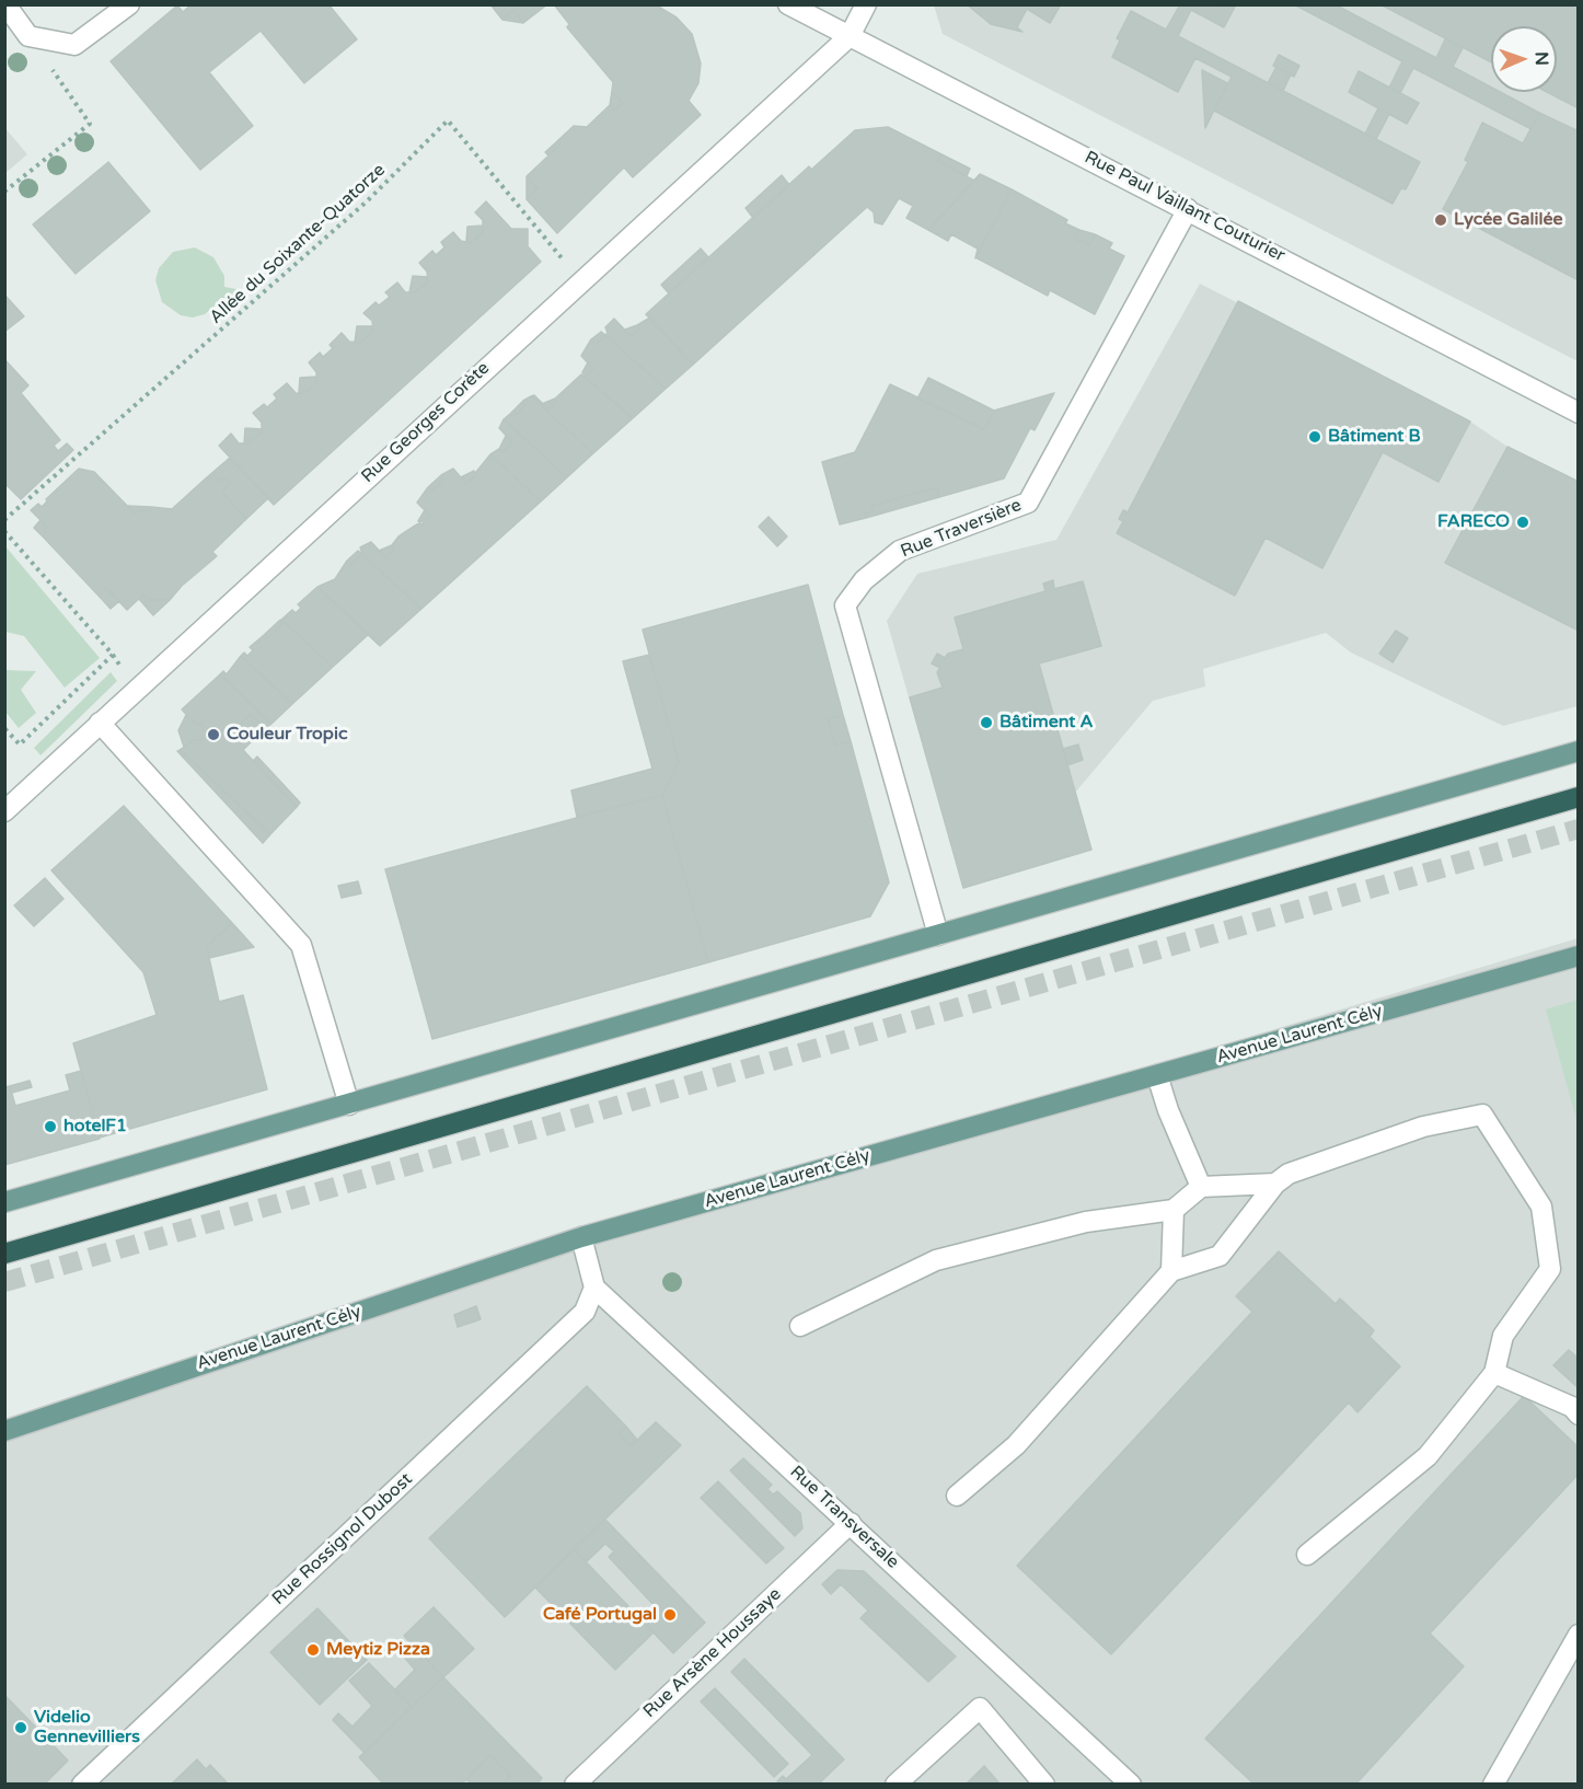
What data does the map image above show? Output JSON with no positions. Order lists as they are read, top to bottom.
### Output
{
  "streets": {
    "main road": ["Avenue Laurent Cély"],
    "street": [
      "Rue Paul Vaillant Couturier",
      "Rue Georges Corète",
      "Rue Traversière",
      "Rue Transversale",
      "Rue Rossignol Dubost",
      "Rue Arsène Houssaye"
    ],
    "path": ["Allée du Soixante-Quatorze"]
  },
  "crossings": [
    ["Rue Paul Vaillant Couturier", "Rue Georges Corète"],
    ["Rue Paul Vaillant Couturier", "Rue Traversière"],
    ["Allée du Soixante-Quatorze", "Rue Georges Corète"],
    ["Rue Transversale", "Rue Rossignol Dubost"],
    ["Rue Transversale", "Rue Arsène Houssaye"]
  ],
  "places": [
    "Lycée Galilée",
    "Bâtiment B",
    "FARECO",
    "Bâtiment A",
    "Couleur Tropic",
    "hotelF1",
    "Café Portugal",
    "Meytiz Pizza",
    "Videlio Gennevilliers"
  ],
  "north": "right"
}
